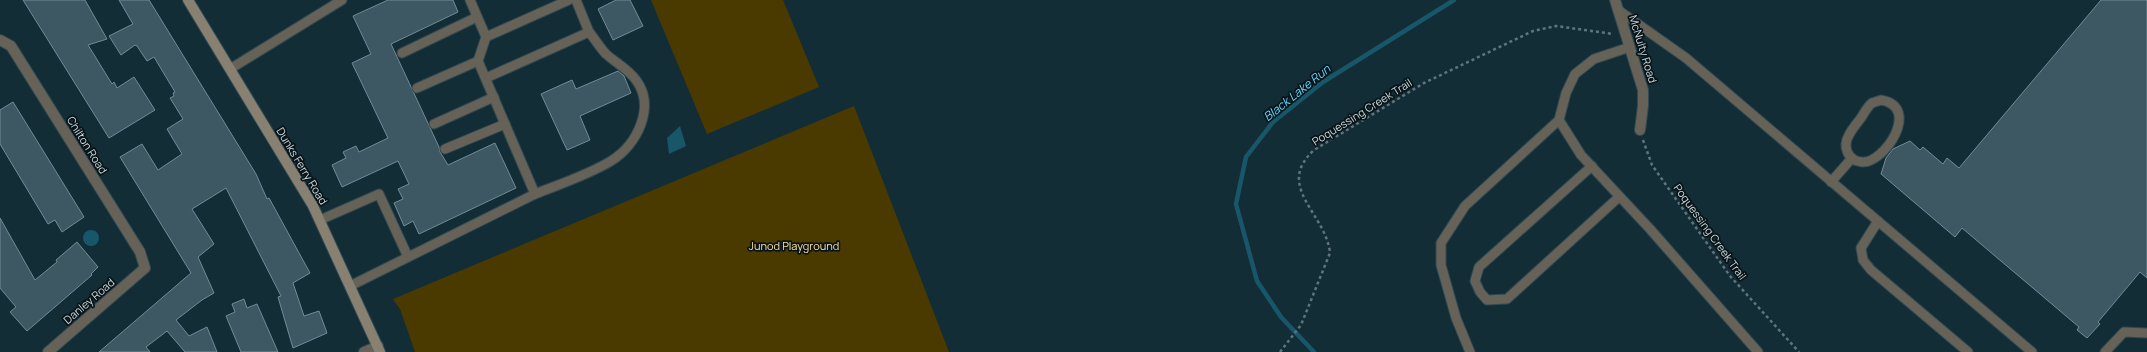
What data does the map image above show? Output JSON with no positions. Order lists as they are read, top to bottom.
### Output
{
  "streets": {
    "street": [
      "McNulty Road",
      "Chilton Road",
      "Dunks Ferry Road",
      "Danley Road"
    ],
    "path": ["Poquessing Creek Trail"]
  },
  "crossings": [
    ["McNulty Road", "Poquessing Creek Trail"],
    ["Chilton Road", "Danley Road"]
  ],
  "water": ["Black Lake Run"],
  "parks": ["Junod Playground"]
}
